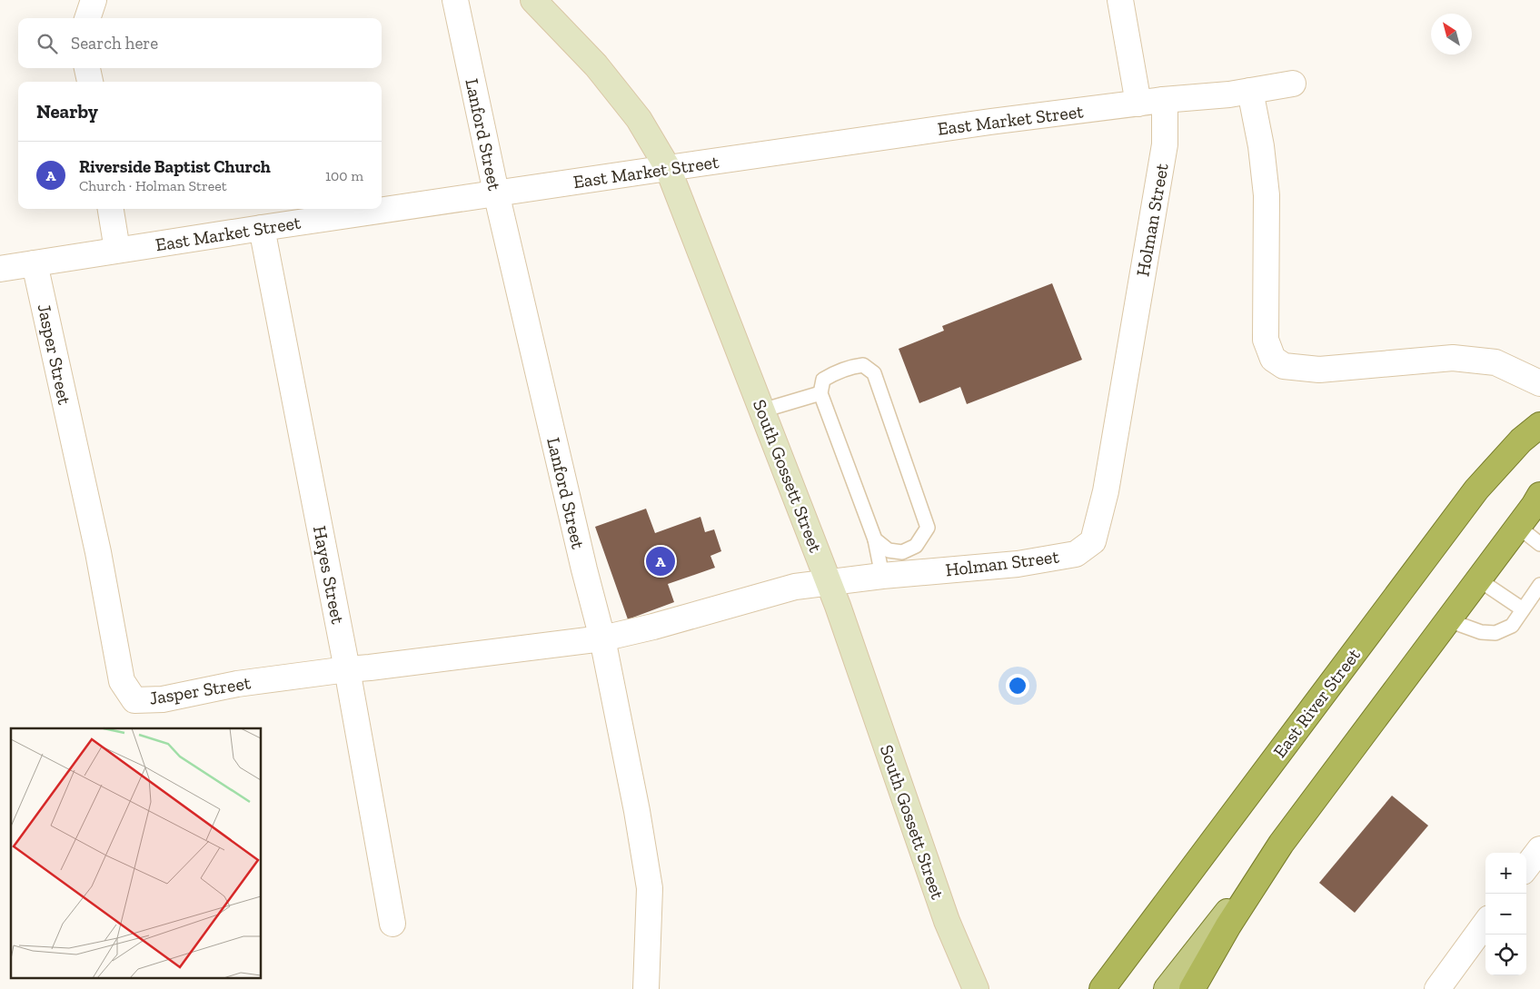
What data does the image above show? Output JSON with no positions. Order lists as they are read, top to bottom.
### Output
{
  "streets": {
    "highway": ["East River Street"],
    "main road": ["South Gossett Street"],
    "street": [
      "East Market Street",
      "Lanford Street",
      "Holman Street",
      "Jasper Street",
      "Hayes Street"
    ]
  },
  "crossings": [
    ["East Market Street", "Lanford Street"],
    ["East Market Street", "Holman Street"],
    ["East Market Street", "Jasper Street"],
    ["East Market Street", "South Gossett Street"],
    ["East Market Street", "Hayes Street"],
    ["Lanford Street", "Holman Street"],
    ["Lanford Street", "Jasper Street"],
    ["Holman Street", "Jasper Street"],
    ["Holman Street", "South Gossett Street"],
    ["Jasper Street", "Hayes Street"]
  ],
  "north": "top left",
  "page": {
    "search": "Search here",
    "heading": "Nearby",
    "list": [
      {
        "mark": "A",
        "name": "Riverside Baptist Church",
        "note": "Church · Holman Street",
        "value": "100 m"
      }
    ],
    "pins": "A",
    "map_buttons": ["+", "−"]
  }
}
